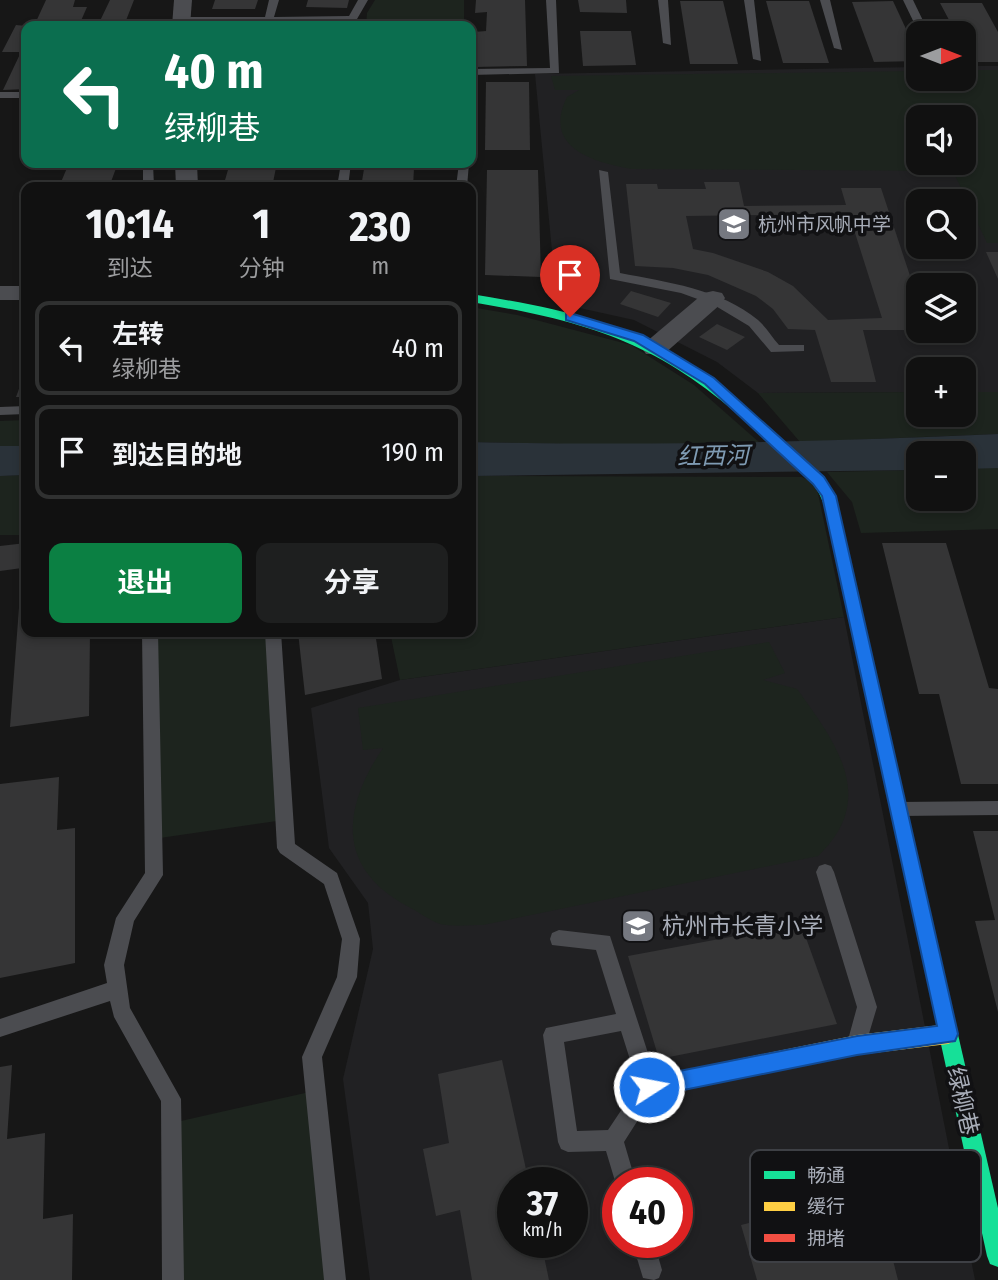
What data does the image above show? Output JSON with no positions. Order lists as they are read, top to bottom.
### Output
{
  "streets": {
    "street": ["绿柳巷"]
  },
  "water": ["红西河"],
  "places": {
    "school or university": ["杭州市风帆中学", "杭州市长青小学"]
  },
  "legend": ["畅通", "缓行", "拥堵"],
  "north": "right",
  "page": {
    "map_buttons": ["+", "−"],
    "turn": ["40 m", "绿柳巷"],
    "eta": [
      "10:14",
      "到达",
      "1",
      "分钟",
      "230",
      "m"
    ],
    "list": [
      {
        "name": "左转",
        "note": "绿柳巷",
        "value": "40 m"
      },
      {
        "name": "到达目的地",
        "value": "190 m"
      }
    ],
    "buttons": ["退出", "分享"],
    "speed": "37 km/h",
    "limit": "40"
  }
}
